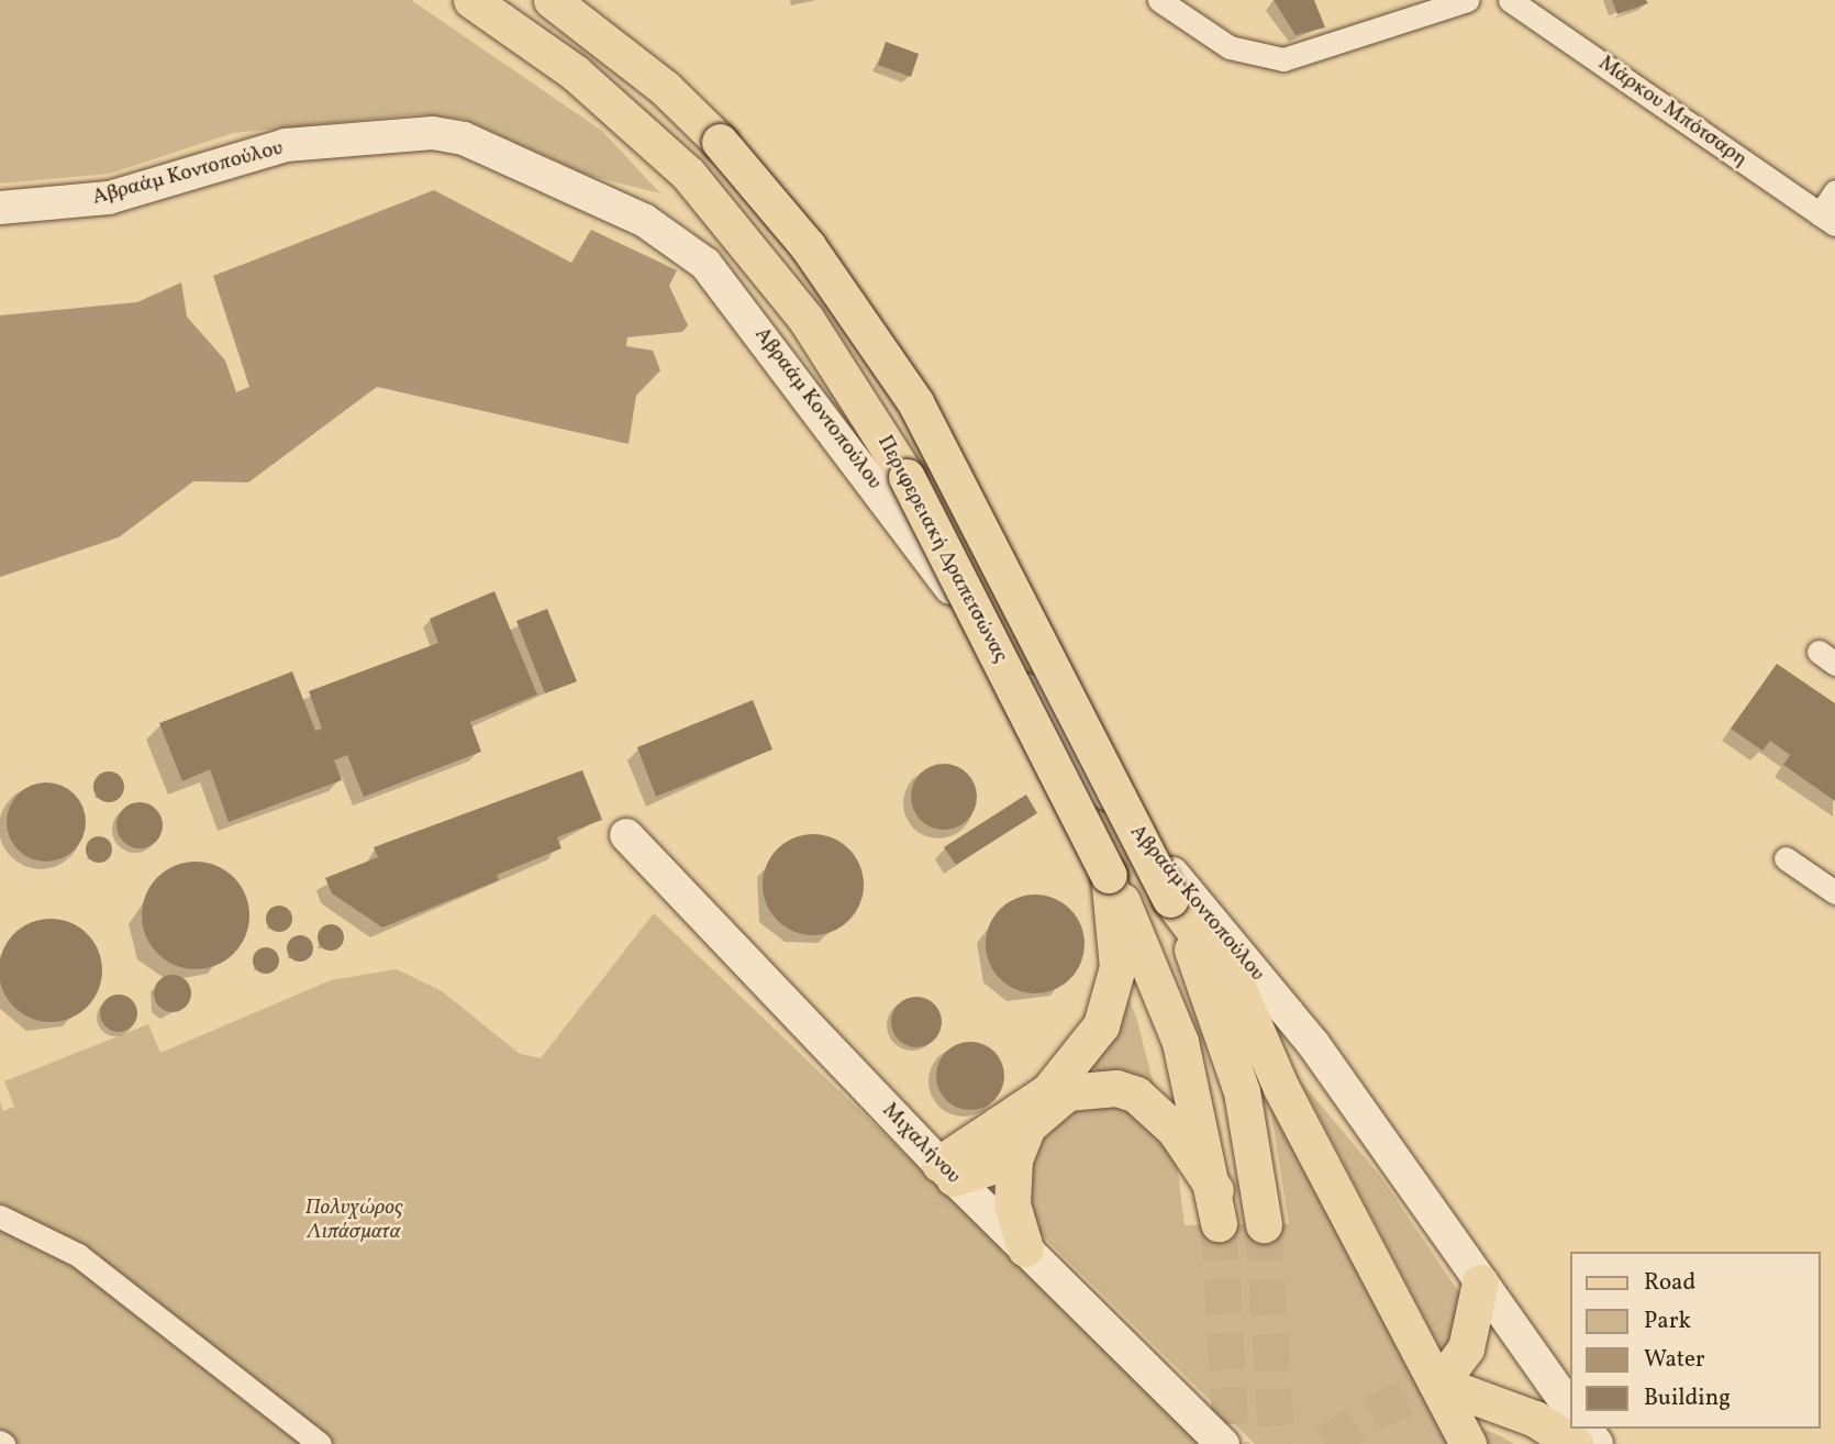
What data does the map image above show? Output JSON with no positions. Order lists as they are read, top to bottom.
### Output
{
  "streets": {
    "main road": ["Περιφερειακή Δραπετσώνας"],
    "street": ["Μάρκου Μπότσαρη", "Αβραάμ Κοντοπούλου", "Μιχαλήνου"]
  },
  "parks": ["Πολυχώρος Λιπάσματα"],
  "legend": [
    "Road",
    "Park",
    "Water",
    "Building"
  ]
}
